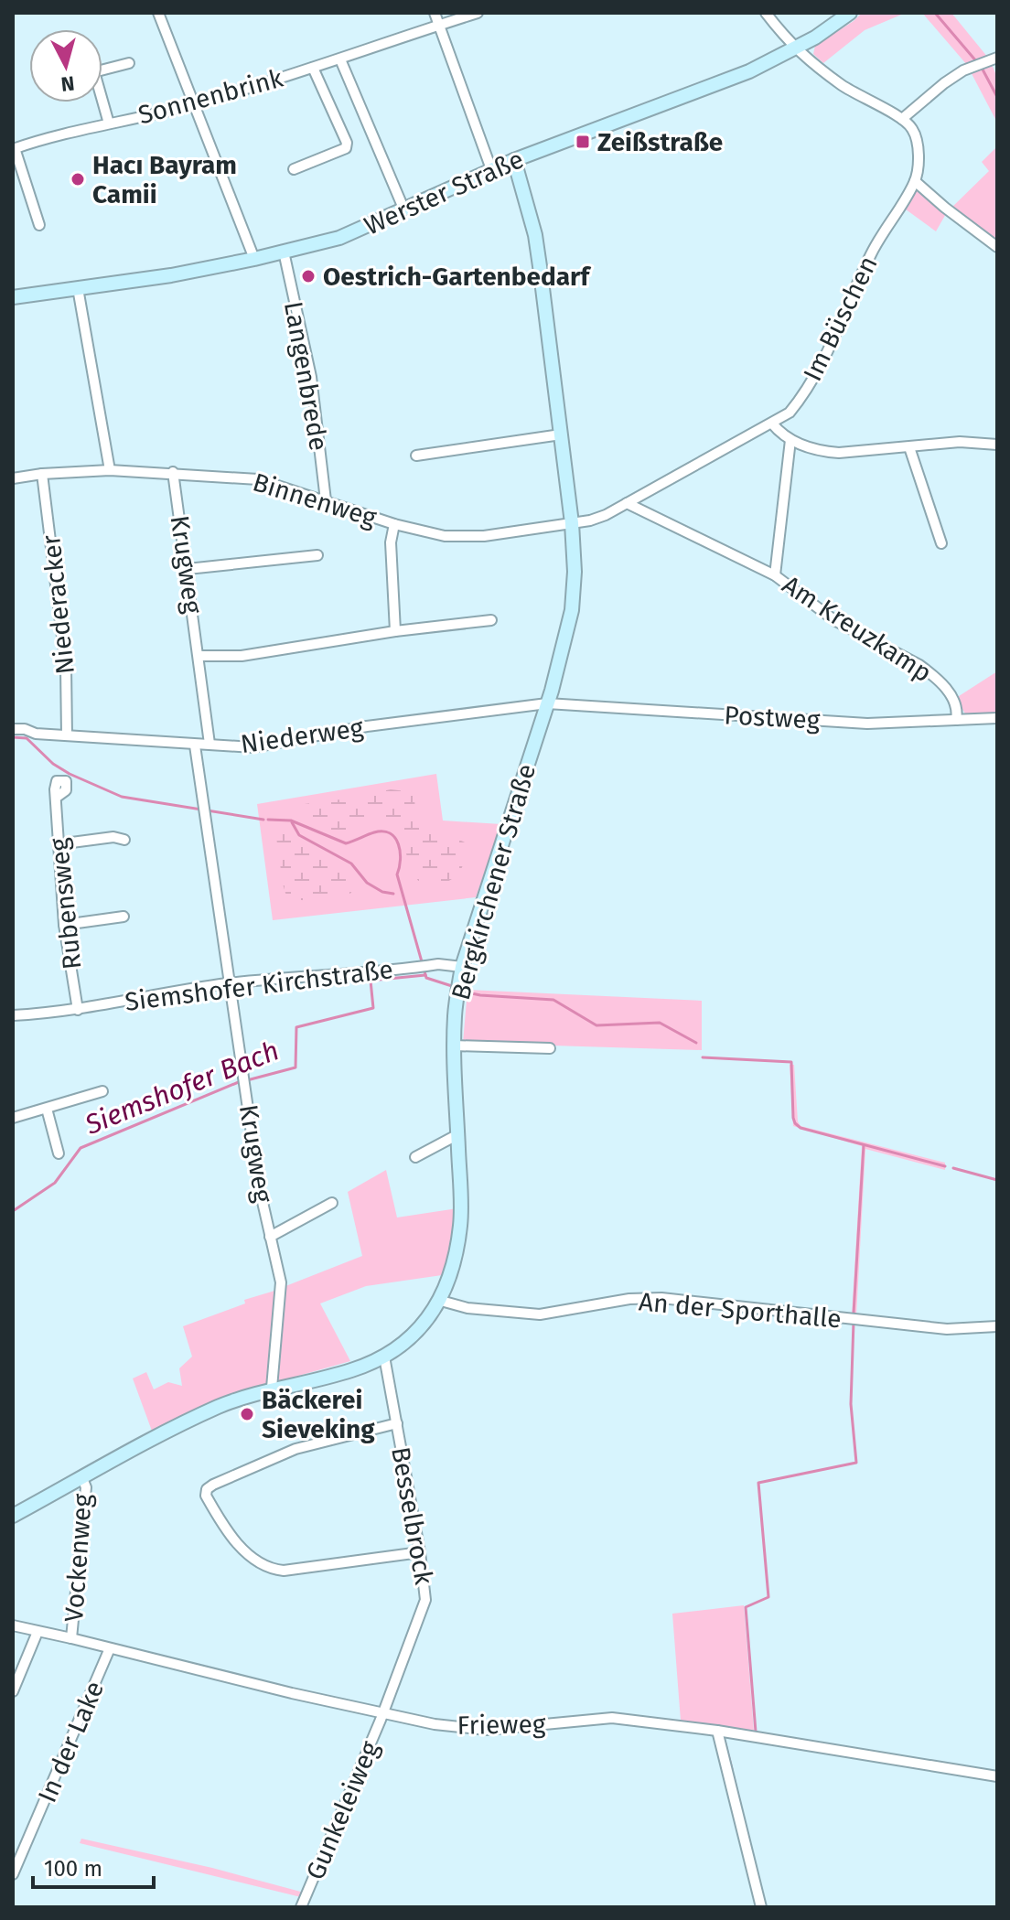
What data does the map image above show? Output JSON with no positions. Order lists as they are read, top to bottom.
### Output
{
  "streets": {
    "street": [
      "Sonnenbrink",
      "Werster Straße",
      "Im Büschen",
      "Langenbrede",
      "Binnenweg",
      "Krugweg",
      "Niederacker",
      "Am Kreuzkamp",
      "Postweg",
      "Niederweg",
      "Bergkirchener Straße",
      "Rubensweg",
      "Siemshofer Kirchstraße",
      "An der Sporthalle",
      "Besselbrock",
      "Vockenweg",
      "Frieweg",
      "In der Lake",
      "Gunkeleiweg"
    ]
  },
  "crossings": [
    ["Werster Straße", "Langenbrede"],
    ["Werster Straße", "Bergkirchener Straße"],
    ["Im Büschen", "Binnenweg"],
    ["Im Büschen", "Am Kreuzkamp"],
    ["Im Büschen", "Bergkirchener Straße"],
    ["Langenbrede", "Binnenweg"],
    ["Binnenweg", "Krugweg"],
    ["Binnenweg", "Niederacker"],
    ["Binnenweg", "Bergkirchener Straße"],
    ["Krugweg", "Niederweg"],
    ["Krugweg", "Bergkirchener Straße"],
    ["Krugweg", "Siemshofer Kirchstraße"],
    ["Niederacker", "Niederweg"],
    ["Am Kreuzkamp", "Postweg"],
    ["Postweg", "Niederweg"],
    ["Postweg", "Bergkirchener Straße"],
    ["Niederweg", "Bergkirchener Straße"],
    ["Bergkirchener Straße", "Siemshofer Kirchstraße"],
    ["Bergkirchener Straße", "An der Sporthalle"],
    ["Bergkirchener Straße", "Besselbrock"],
    ["Bergkirchener Straße", "Vockenweg"],
    ["Rubensweg", "Siemshofer Kirchstraße"],
    ["Besselbrock", "Frieweg"],
    ["Besselbrock", "Gunkeleiweg"],
    ["Vockenweg", "Frieweg"],
    ["Frieweg", "In der Lake"],
    ["Frieweg", "Gunkeleiweg"]
  ],
  "water": ["Siemshofer Bach"],
  "places": {
    "transit": ["Zeißstraße"],
    "other": ["Hacı Bayram Camii", "Oestrich-Gartenbedarf", "Bäckerei Sieveking"]
  },
  "scale_bar": "100 m",
  "north": "bottom"
}
